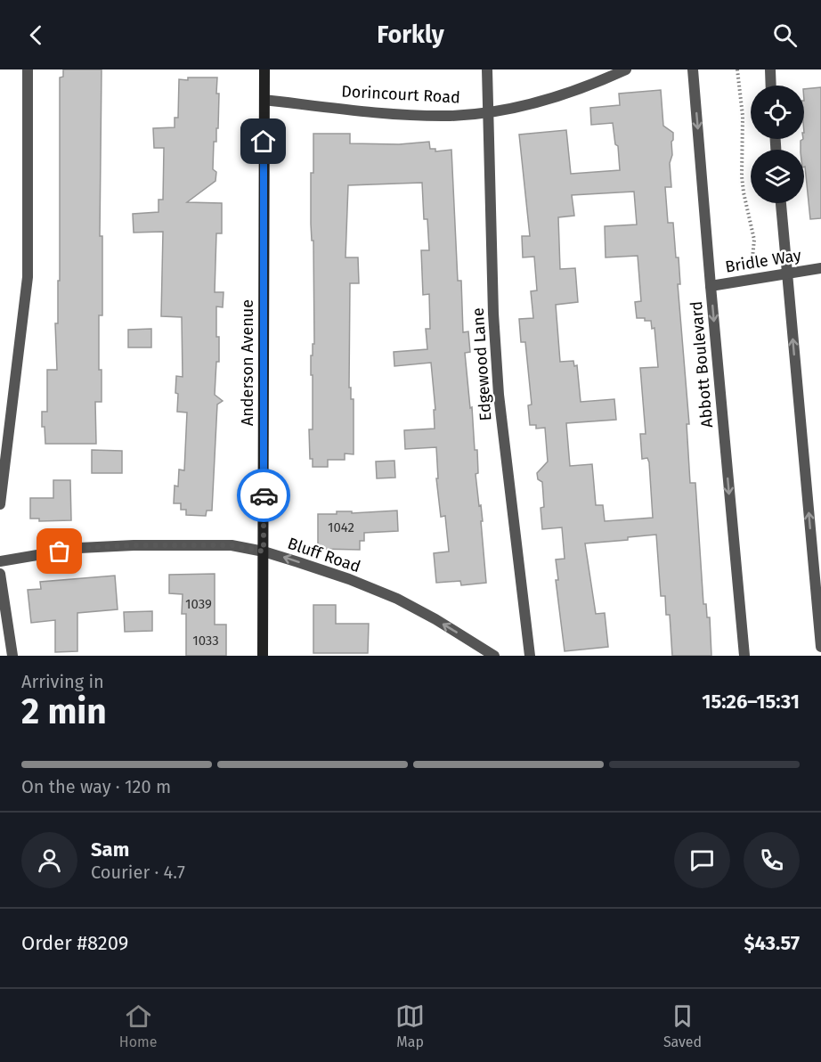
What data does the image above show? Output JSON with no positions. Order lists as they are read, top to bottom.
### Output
{
  "streets": {
    "main road": ["Anderson Avenue"],
    "street": [
      "Dorincourt Road",
      "Bridle Way",
      "Edgewood Lane",
      "Abbott Boulevard",
      "Bluff Road"
    ]
  },
  "crossings": [
    ["Dorincourt Road", "Anderson Avenue"],
    ["Dorincourt Road", "Edgewood Lane"],
    ["Bridle Way", "Abbott Boulevard"],
    ["Anderson Avenue", "Bluff Road"]
  ],
  "one_way": ["Bluff Road"],
  "house_numbers": ["1042", "1039", "1033"],
  "page": {
    "header": "Forkly",
    "heading": ["2 min", "Arriving in", "15:26–15:31"],
    "panel": [
      "Sam",
      "Courier · 4.7",
      "Order #8209",
      "$43.57"
    ],
    "bar": "On the way · 120 m",
    "tabs": ["Home", "Map", "Saved"]
  }
}
